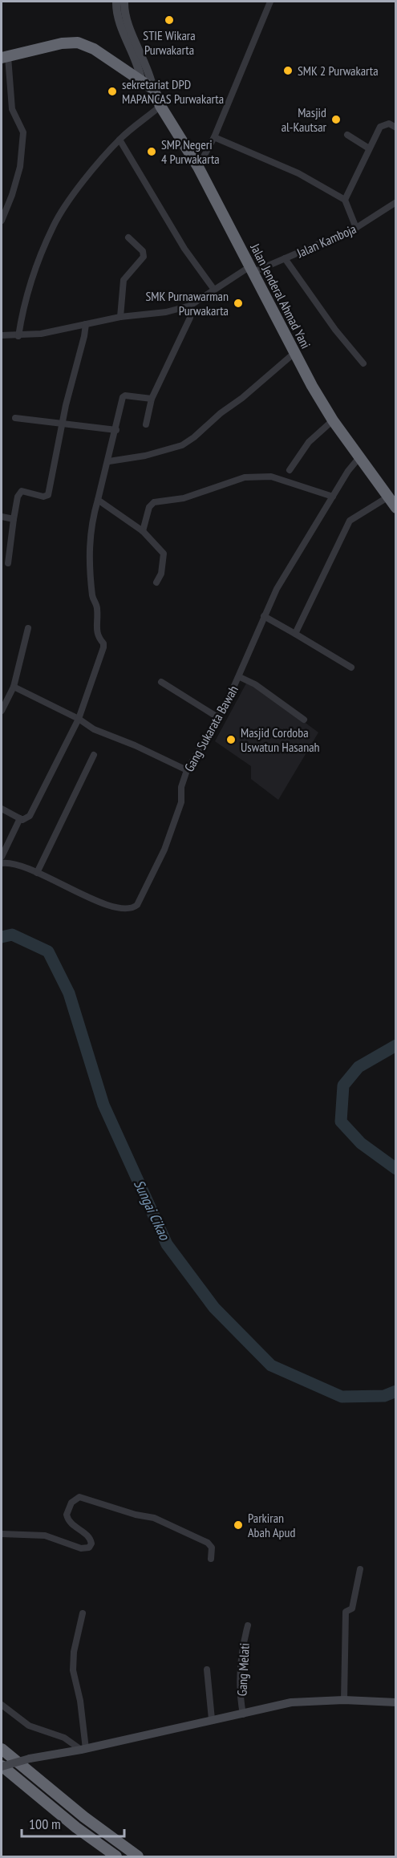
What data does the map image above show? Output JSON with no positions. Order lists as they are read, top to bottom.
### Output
{
  "streets": {
    "highway": ["Jalan Jenderal Ahmad Yani"],
    "street": ["Jalan Kamboja", "Gang Sukarata Bawah", "Gang Melati"]
  },
  "crossings": [
    ["Jalan Kamboja", "Jalan Jenderal Ahmad Yani"],
    ["Jalan Jenderal Ahmad Yani", "Gang Sukarata Bawah"]
  ],
  "water": ["Sungai Cikao"],
  "places": [
    "STIE Wikara Purwakarta",
    "SMK 2 Purwakarta",
    "sekretariat DPD MAPANCAS Purwakarta",
    "Masjid al-Kautsar",
    "SMP Negeri 4 Purwakarta",
    "SMK Purnawarman Purwakarta",
    "Masjid Cordoba Uswatun Hasanah",
    "Parkiran Abah Apud"
  ],
  "scale_bar": "100 m"
}
